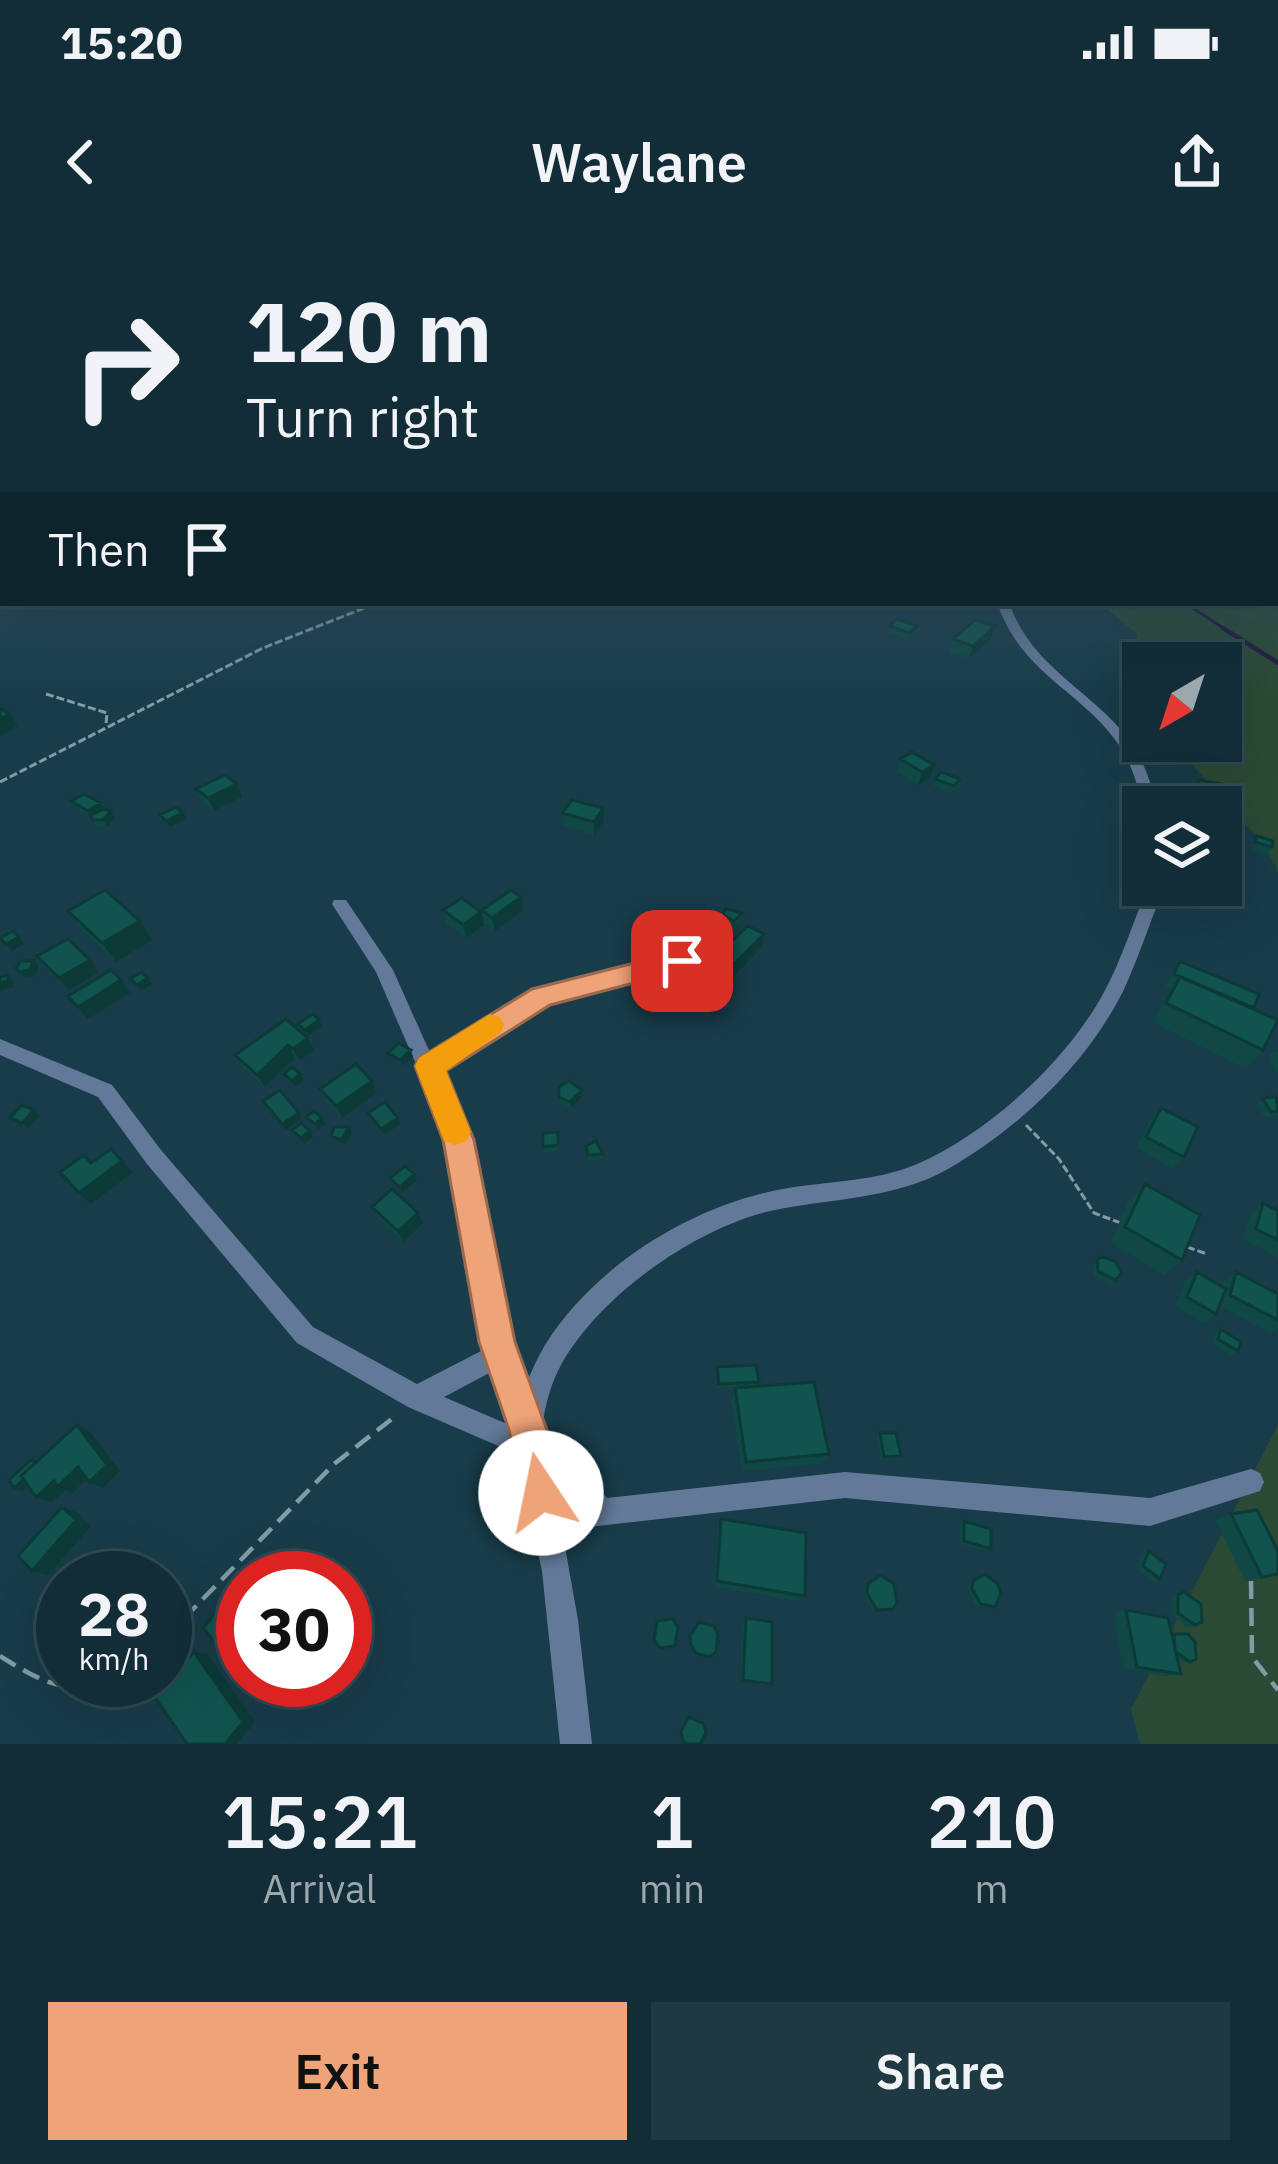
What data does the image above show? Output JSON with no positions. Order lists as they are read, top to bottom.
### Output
{
  "north": "bottom left",
  "page": {
    "status": "15:20",
    "header": "Waylane",
    "turn": ["120 m", "Turn right"],
    "then": "Then",
    "speed": "28 km/h",
    "limit": "30",
    "eta": [
      "15:21",
      "Arrival",
      "1",
      "min",
      "210",
      "m"
    ],
    "buttons": ["Exit", "Share"]
  }
}
